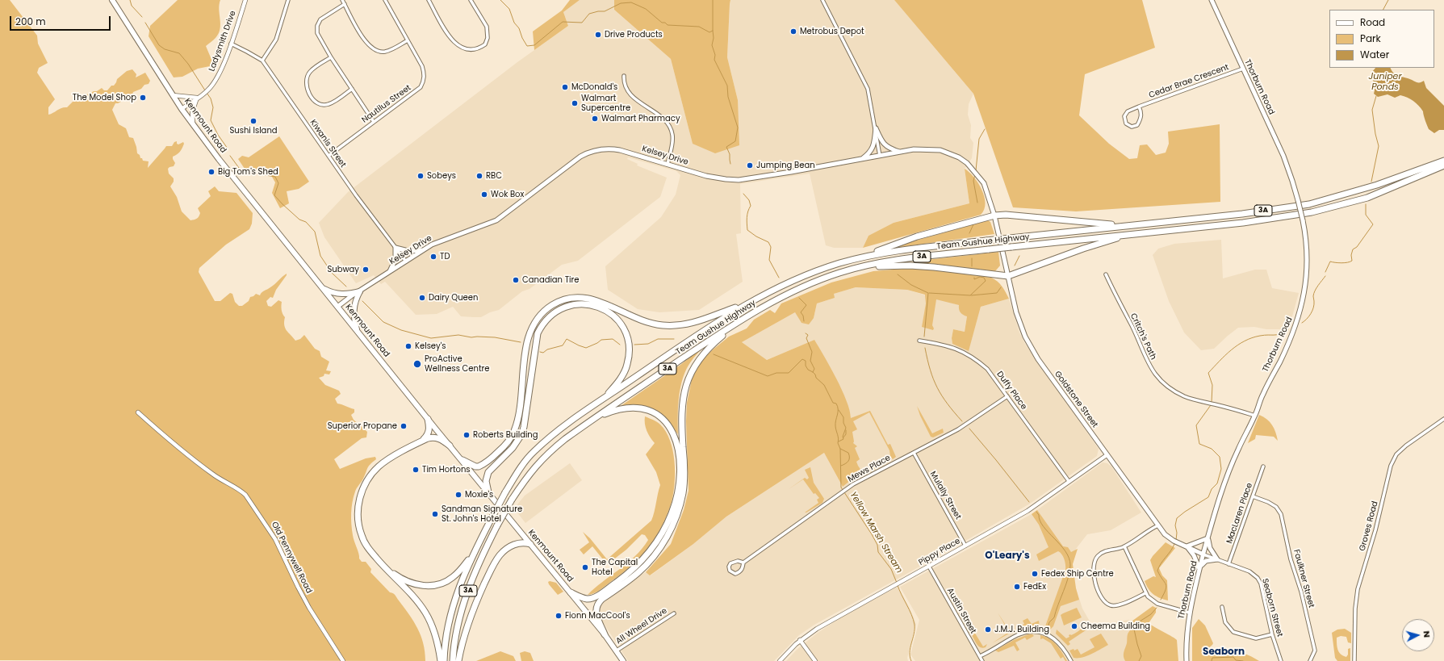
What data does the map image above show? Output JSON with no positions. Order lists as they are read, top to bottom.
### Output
{
  "streets": {
    "highway": ["3A", "Team Gushue Highway"],
    "main road": [
      "Thorburn Road",
      "Kenmount Road",
      "Kelsey Drive",
      "Goldstone Street"
    ],
    "street": [
      "Ladysmith Drive",
      "Cedar Brae Crescent",
      "Nautilus Street",
      "Kiwanis Street",
      "Critch's Path",
      "Duffy Place",
      "Mews Place",
      "Mulally Street",
      "MacLaren Place",
      "Groves Road",
      "Pippy Place",
      "Old Pennywell Road",
      "Faulkner Street",
      "Seaborn Street",
      "Austin Street",
      "All Wheel Drive"
    ]
  },
  "crossings": [
    ["Ladysmith Drive", "Kenmount Road"],
    ["Ladysmith Drive", "Kiwanis Street"],
    ["Cedar Brae Crescent", "Thorburn Road"],
    ["Thorburn Road", "Critch's Path"],
    ["Thorburn Road", "Goldstone Street"],
    ["Thorburn Road", "Seaborn Street"],
    ["Nautilus Street", "Kiwanis Street"],
    ["Kenmount Road", "Kelsey Drive"],
    ["Kenmount Road", "All Wheel Drive"],
    ["Kiwanis Street", "Kelsey Drive"],
    ["Kelsey Drive", "Goldstone Street"],
    ["Duffy Place", "Mews Place"],
    ["Duffy Place", "Pippy Place"],
    ["Goldstone Street", "Pippy Place"],
    ["Goldstone Street", "Seaborn Street"],
    ["Mews Place", "Mulally Street"],
    ["Mulally Street", "Pippy Place"],
    ["MacLaren Place", "Faulkner Street"],
    ["MacLaren Place", "Seaborn Street"],
    ["Pippy Place", "Austin Street"]
  ],
  "districts": ["O'Leary's", "Seaborn"],
  "water": ["Juniper Ponds", "Yellow Marsh Stream"],
  "places": [
    "Metrobus Depot",
    "Drive Products",
    "McDonald's",
    "The Model Shop",
    "Walmart Supercentre",
    "Walmart Pharmacy",
    "Sushi Island",
    "Jumping Bean",
    "Big Tom's Shed",
    "Sobeys",
    "RBC",
    "Wok Box",
    "TD",
    "Subway",
    "Canadian Tire",
    "Dairy Queen",
    "Kelsey's",
    "ProActive Wellness Centre",
    "Superior Propane",
    "Roberts Building",
    "Tim Hortons",
    "Moxie's",
    "Sandman Signature St. John's Hotel",
    "The Capital Hotel",
    "Fedex Ship Centre",
    "FedEx",
    "Fionn MacCool's",
    "Cheema Building",
    "J.M.J. Building"
  ],
  "legend": ["Road", "Park", "Water"],
  "scale_bar": "200 m",
  "north": "right"
}
